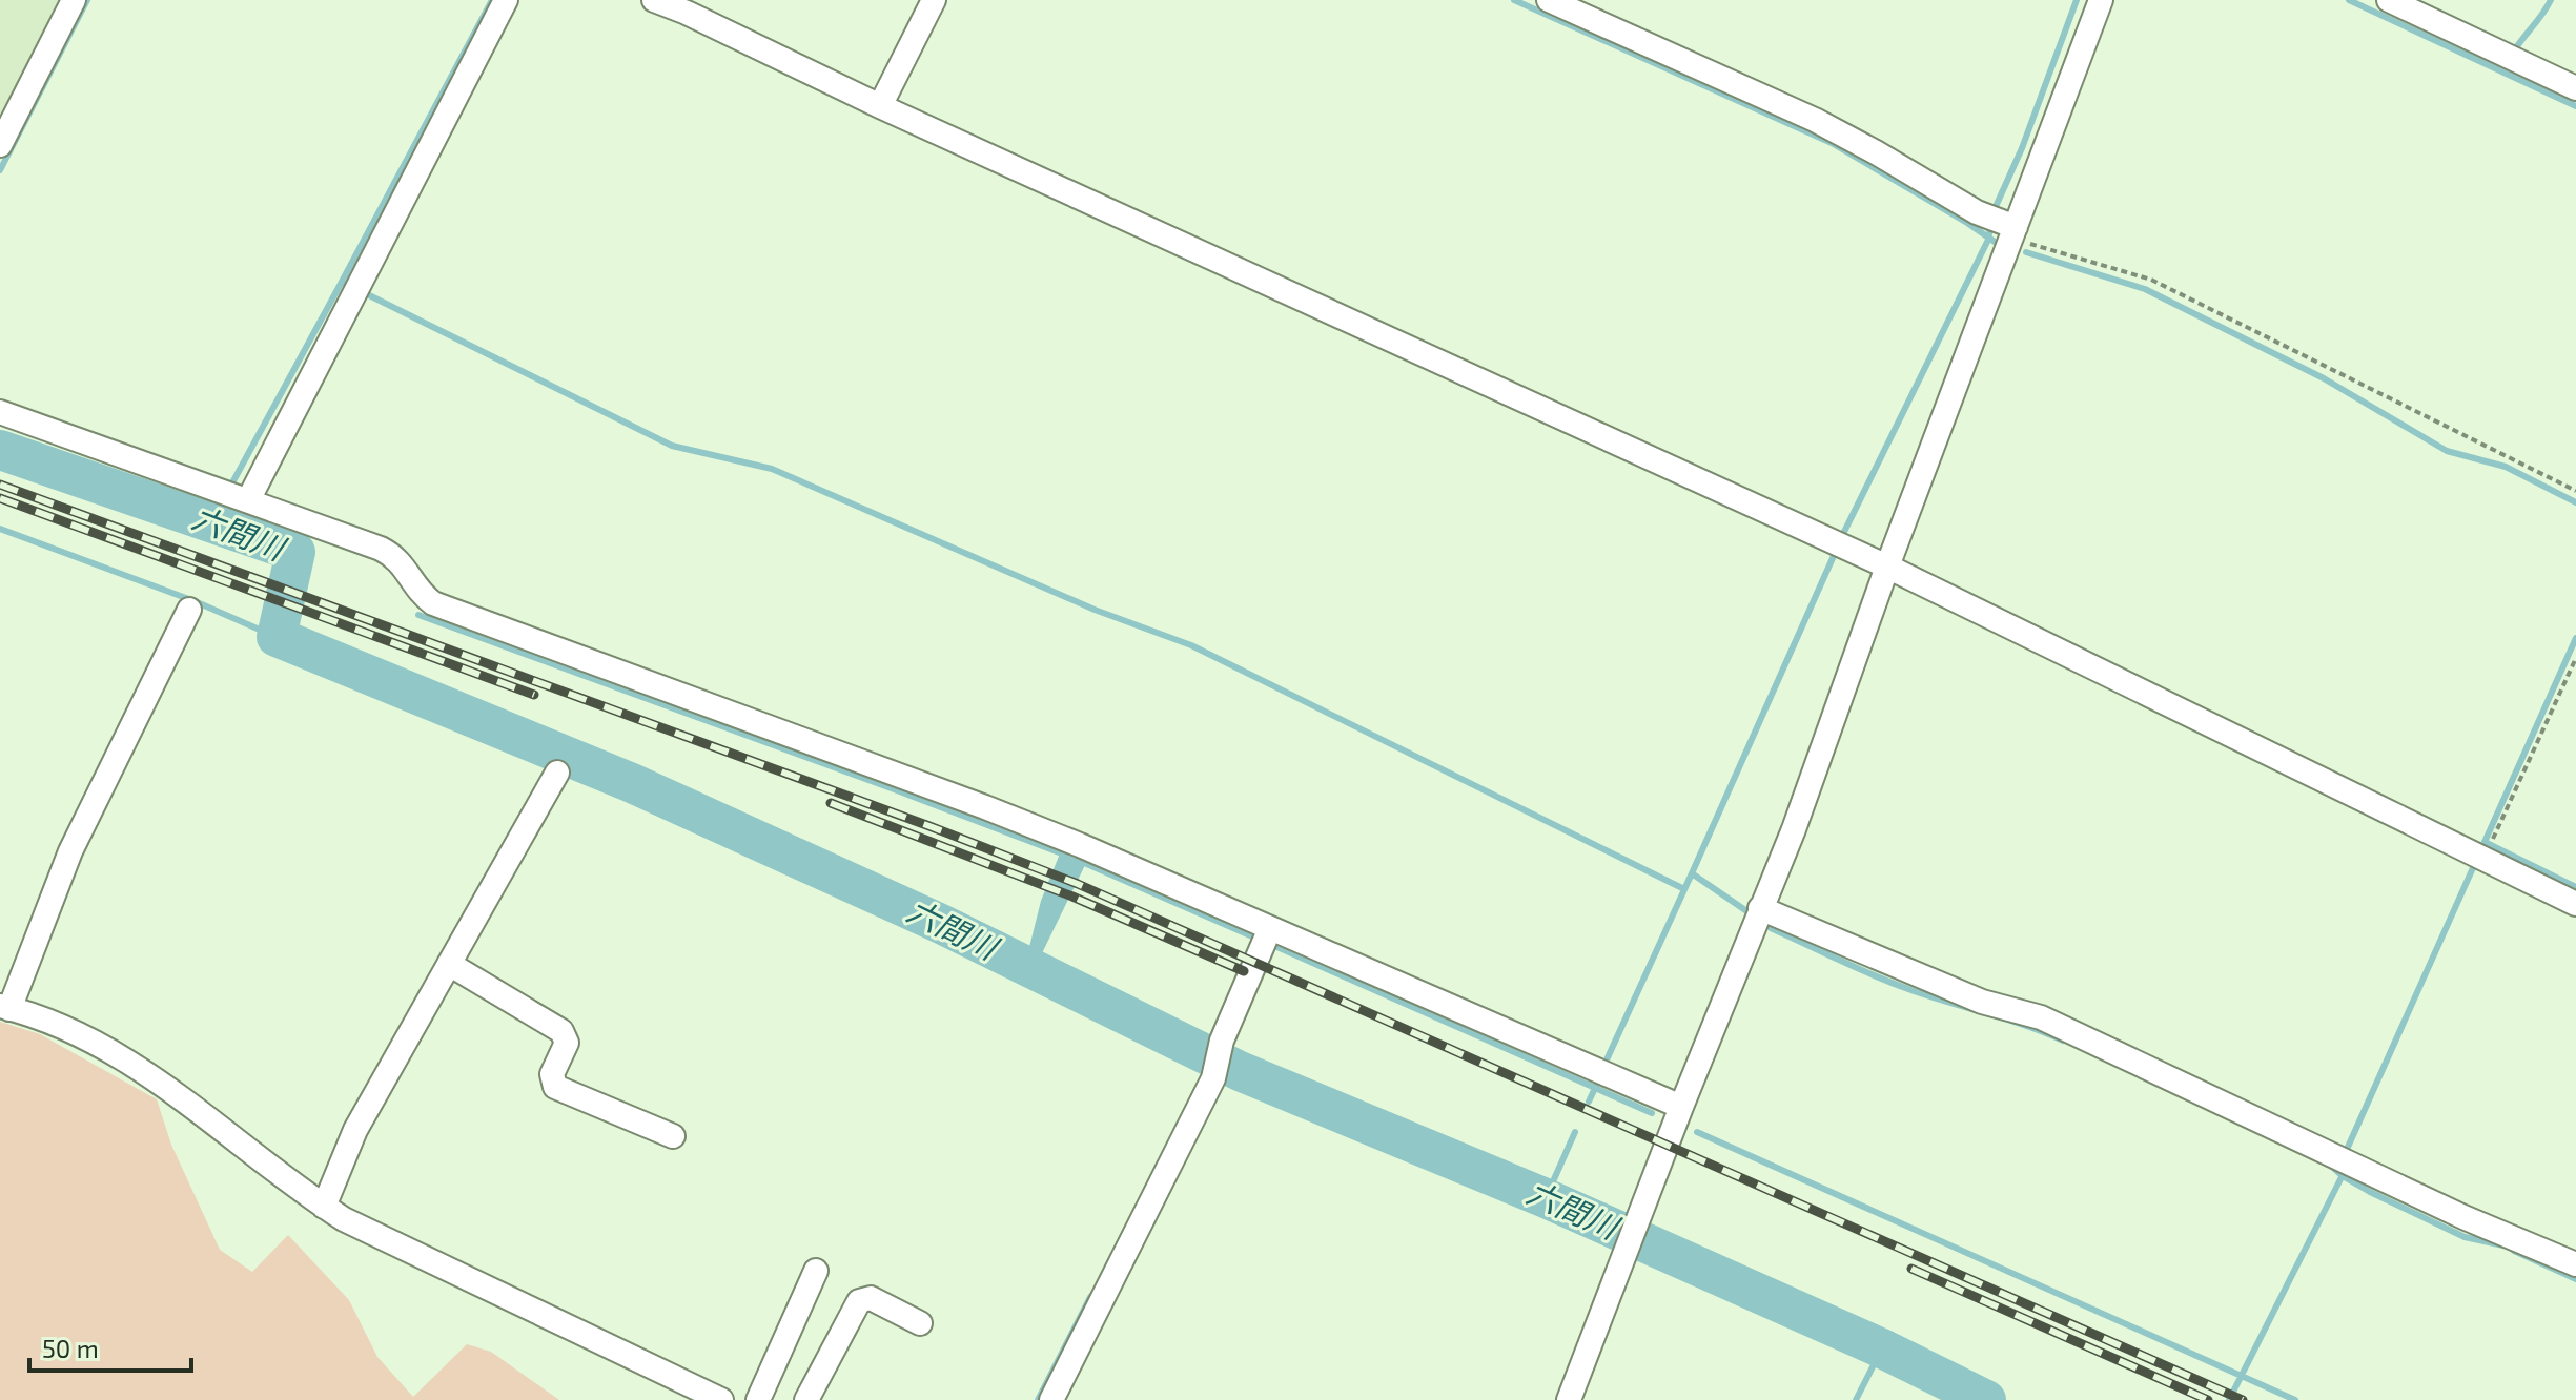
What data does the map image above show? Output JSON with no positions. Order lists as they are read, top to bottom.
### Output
{
  "water": ["六間川"],
  "scale_bar": "50 m"
}
